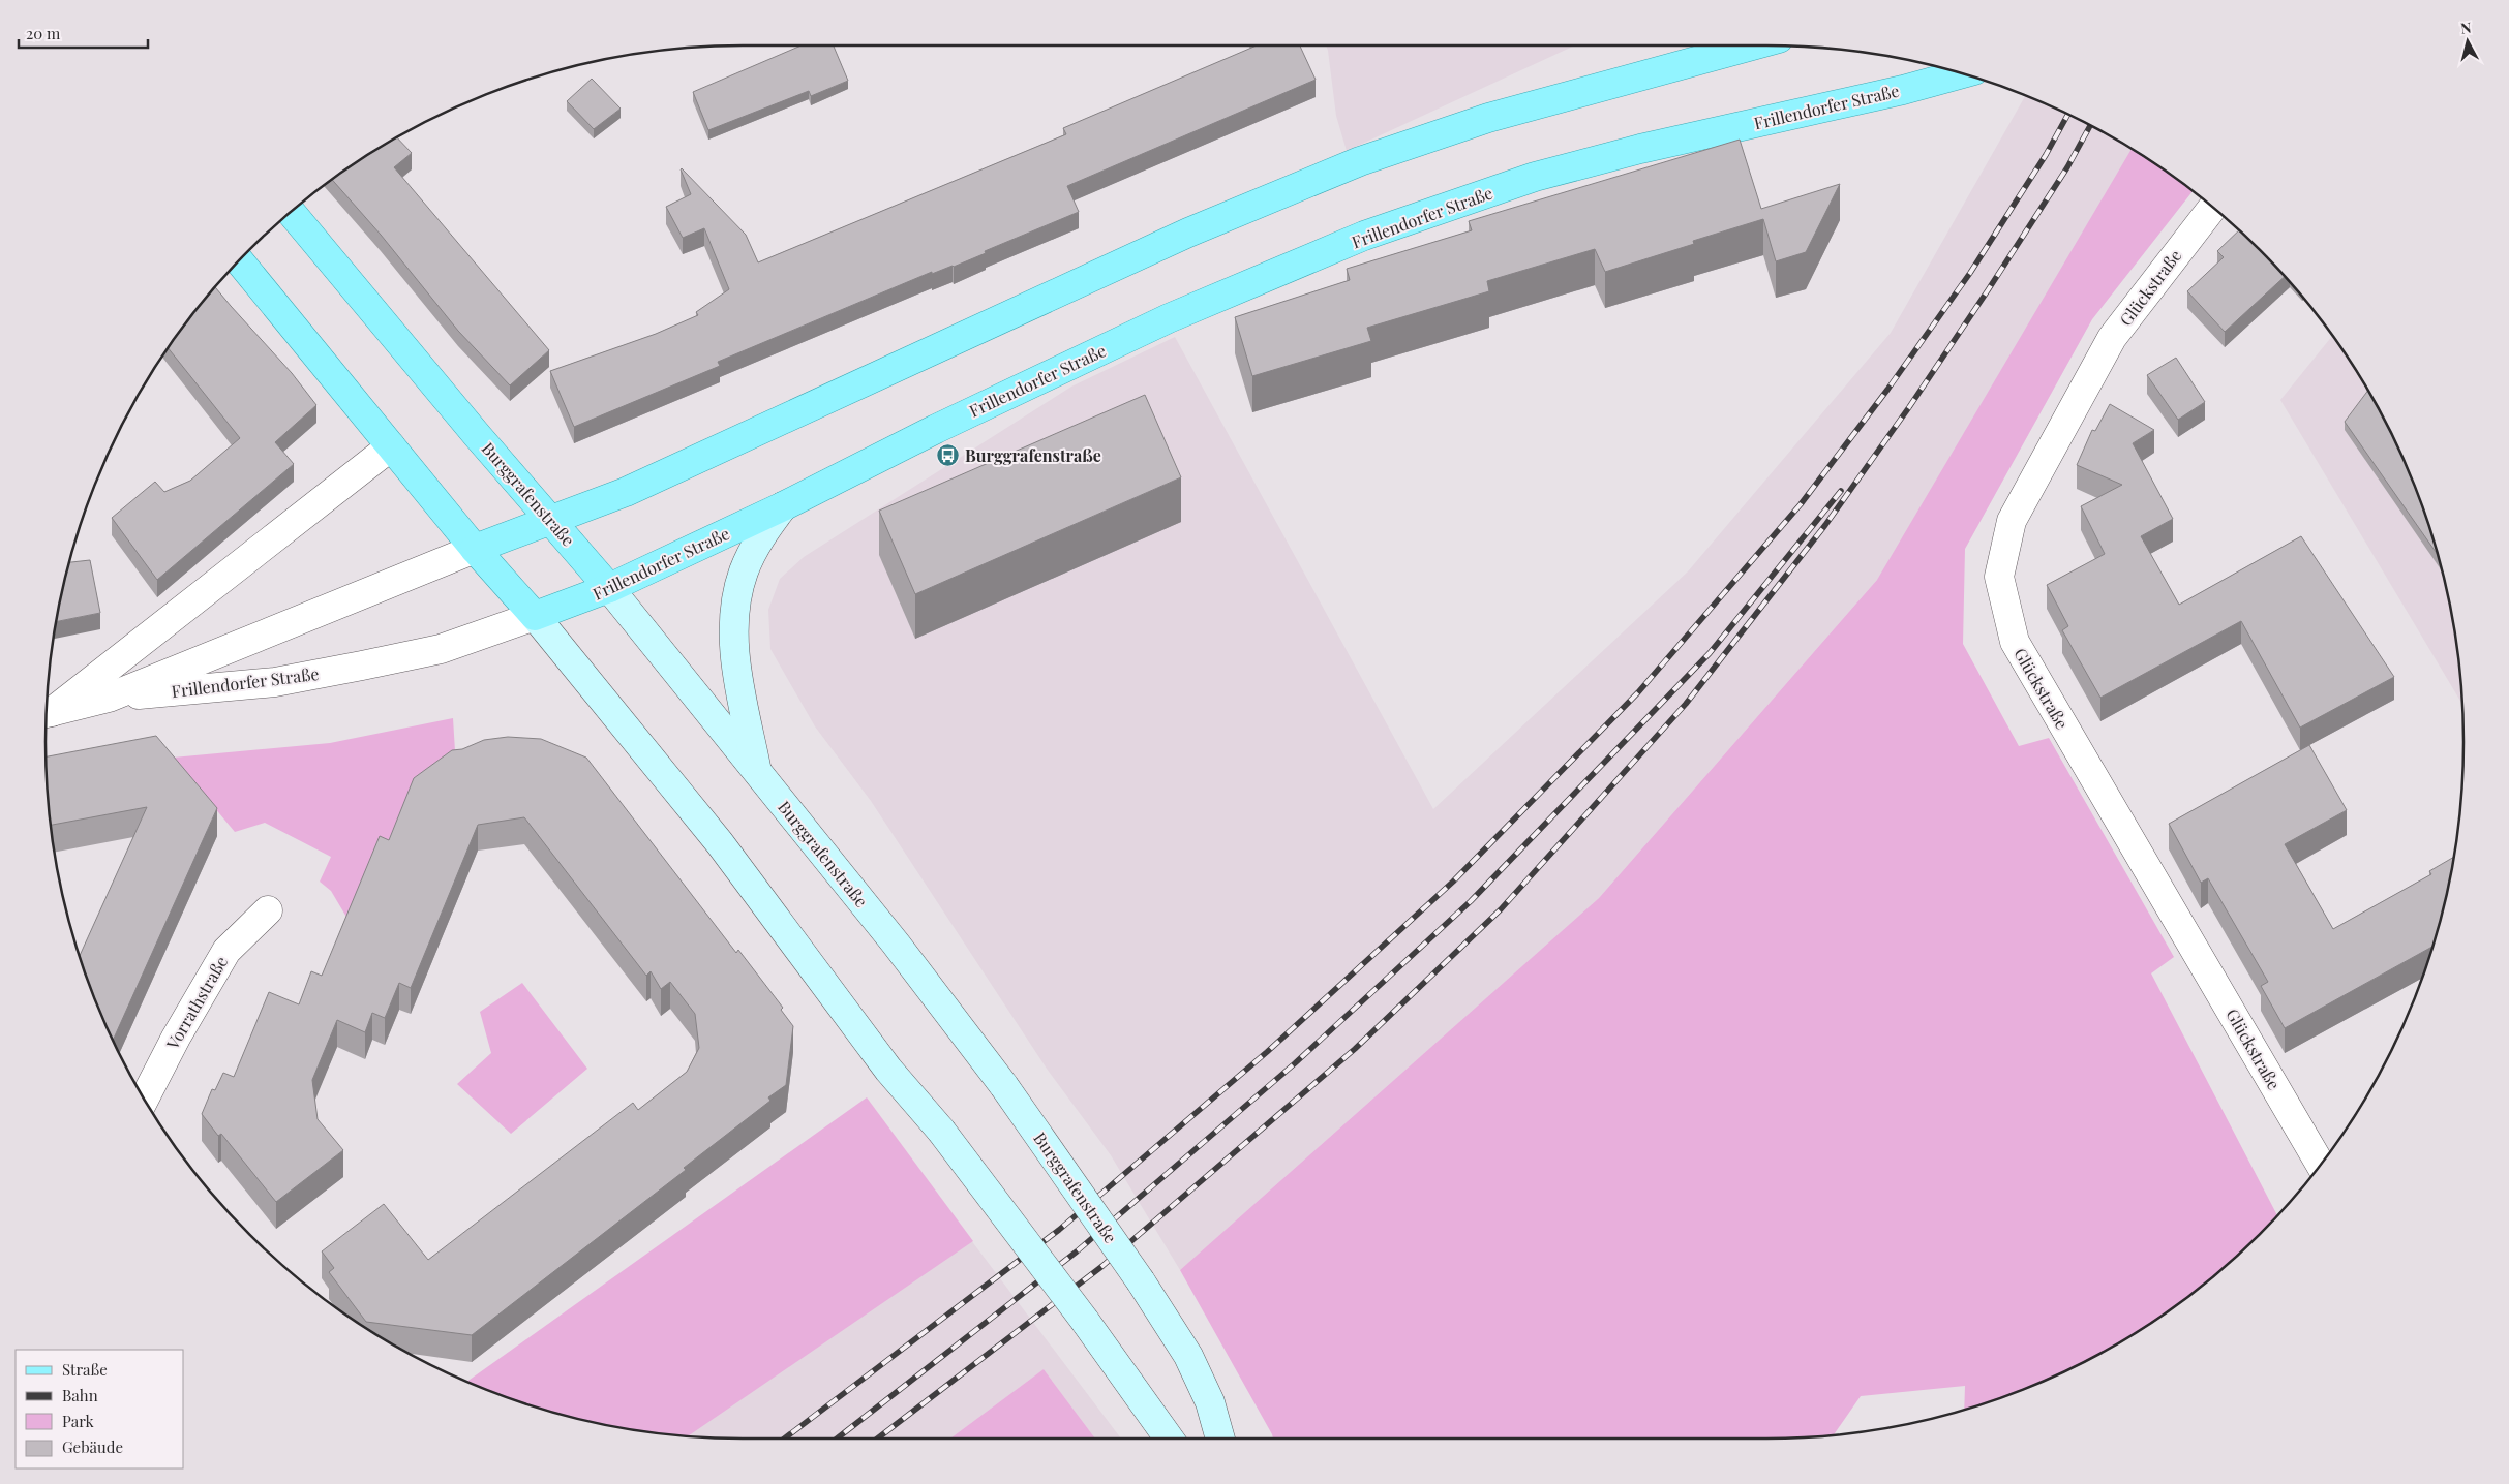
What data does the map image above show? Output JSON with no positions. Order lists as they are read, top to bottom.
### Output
{
  "streets": {
    "main road": ["Frillendorfer Straße", "Burggrafenstraße"],
    "street": ["Glückstraße", "Vorrathstraße"]
  },
  "crossings": [
    ["Frillendorfer Straße", "Burggrafenstraße"]
  ],
  "places": {
    "bus stop": ["Burggrafenstraße"]
  },
  "legend": [
    "Straße",
    "Bahn",
    "Park",
    "Gebäude"
  ],
  "scale_bar": "20 m",
  "north": "top"
}
